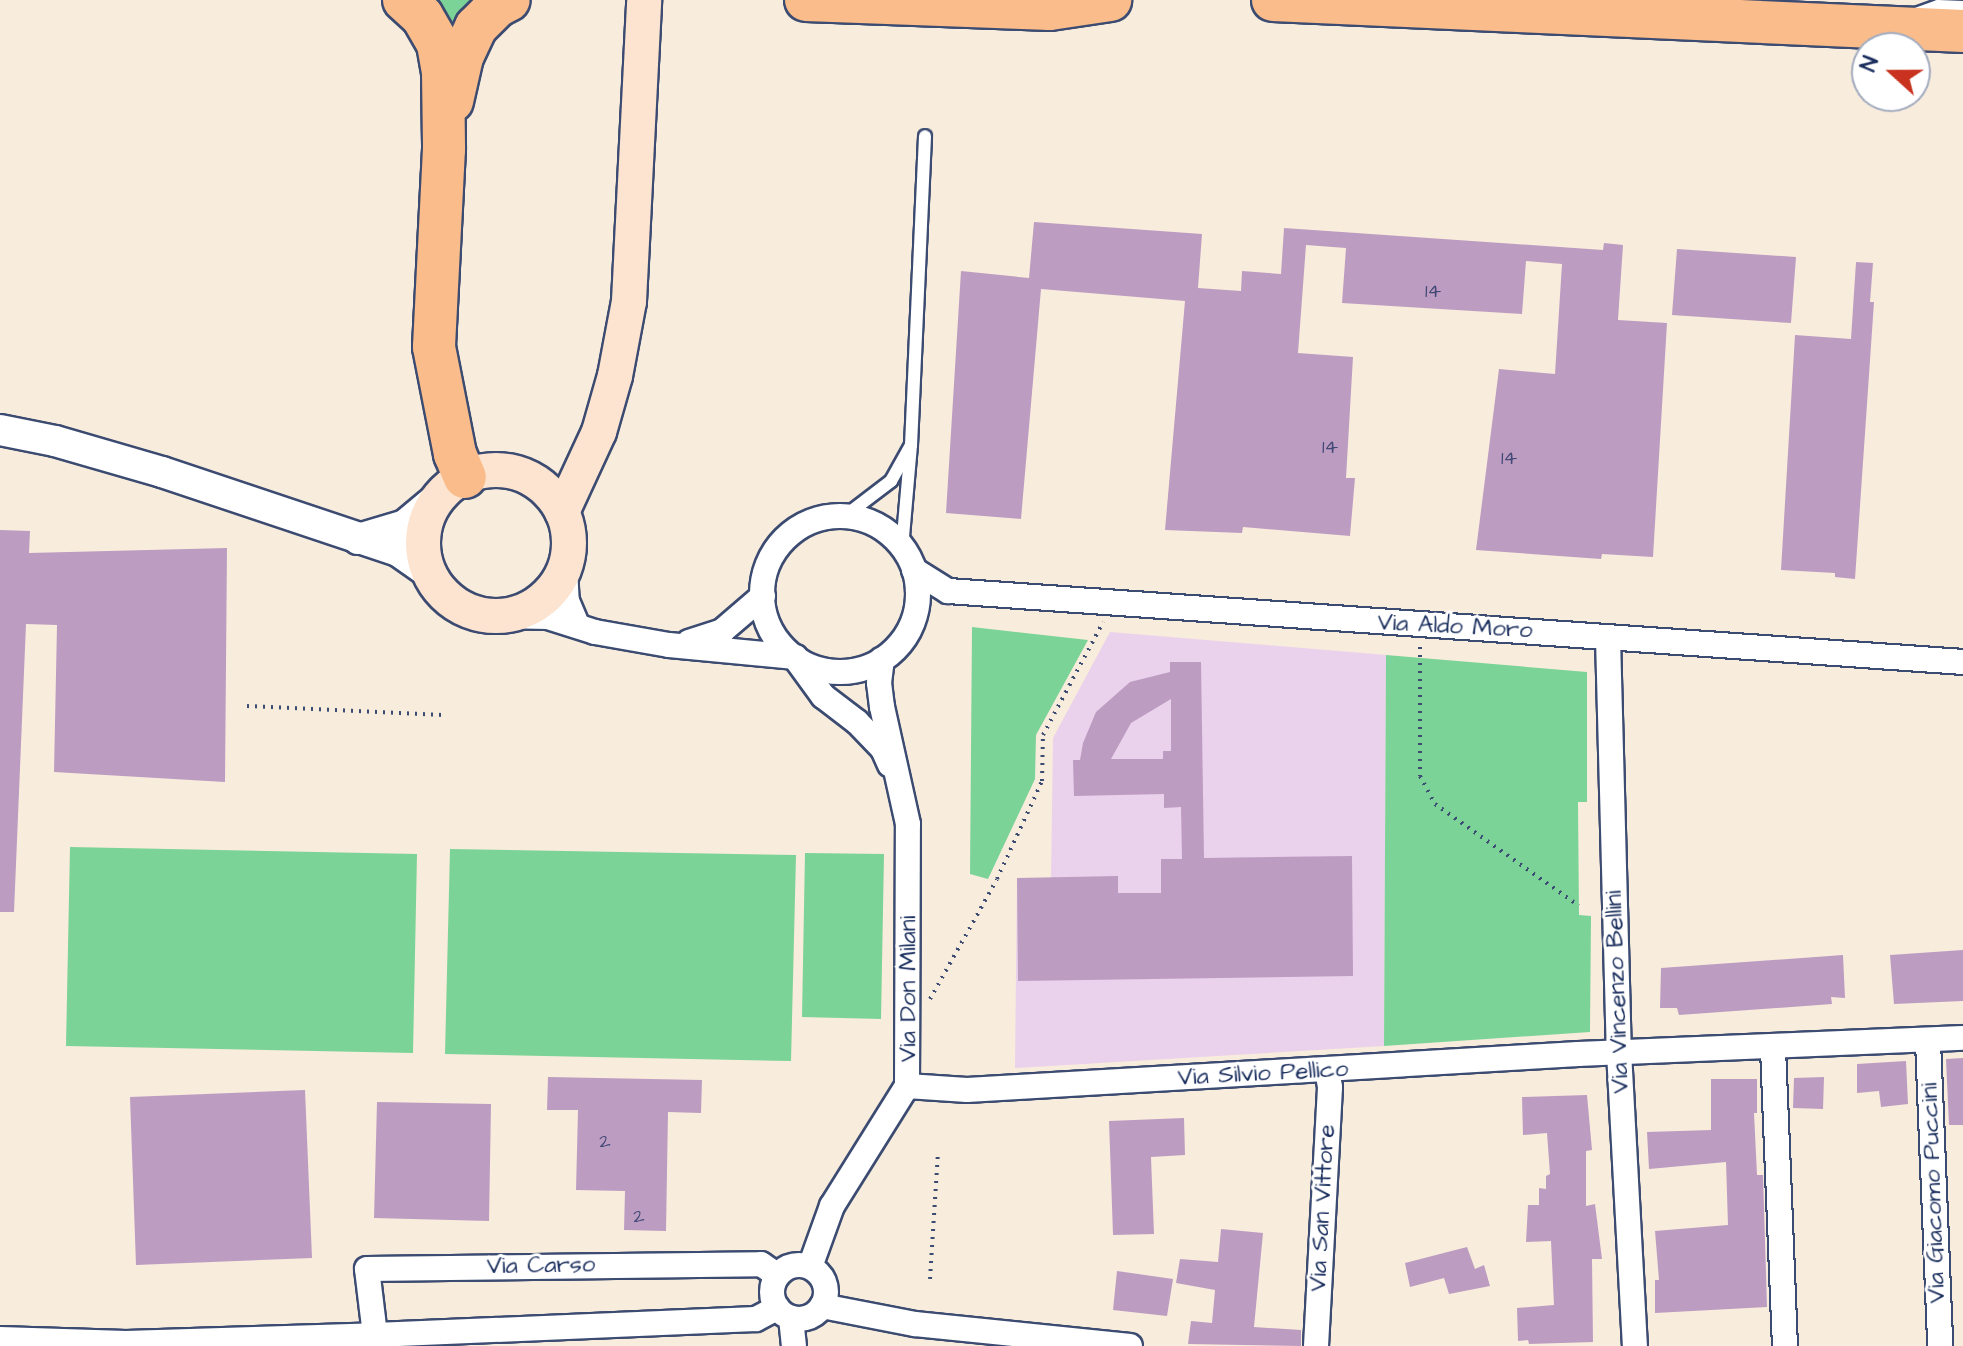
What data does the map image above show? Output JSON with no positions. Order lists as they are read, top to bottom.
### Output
{
  "streets": {
    "street": [
      "Via Aldo Moro",
      "Via Don Milani",
      "Via Vincenzo Bellini",
      "Via Silvio Pellico",
      "Via Giacomo Puccini",
      "Via San Vittore",
      "Via Carso"
    ]
  },
  "crossings": [
    ["Via Aldo Moro", "Via Don Milani"],
    ["Via Aldo Moro", "Via Vincenzo Bellini"],
    ["Via Don Milani", "Via Silvio Pellico"],
    ["Via Don Milani", "Via Carso"],
    ["Via Vincenzo Bellini", "Via Silvio Pellico"],
    ["Via Silvio Pellico", "Via Giacomo Puccini"],
    ["Via Silvio Pellico", "Via San Vittore"]
  ],
  "house_numbers": [
    "14",
    "14",
    "14",
    "2",
    "2"
  ],
  "north": "left"
}
